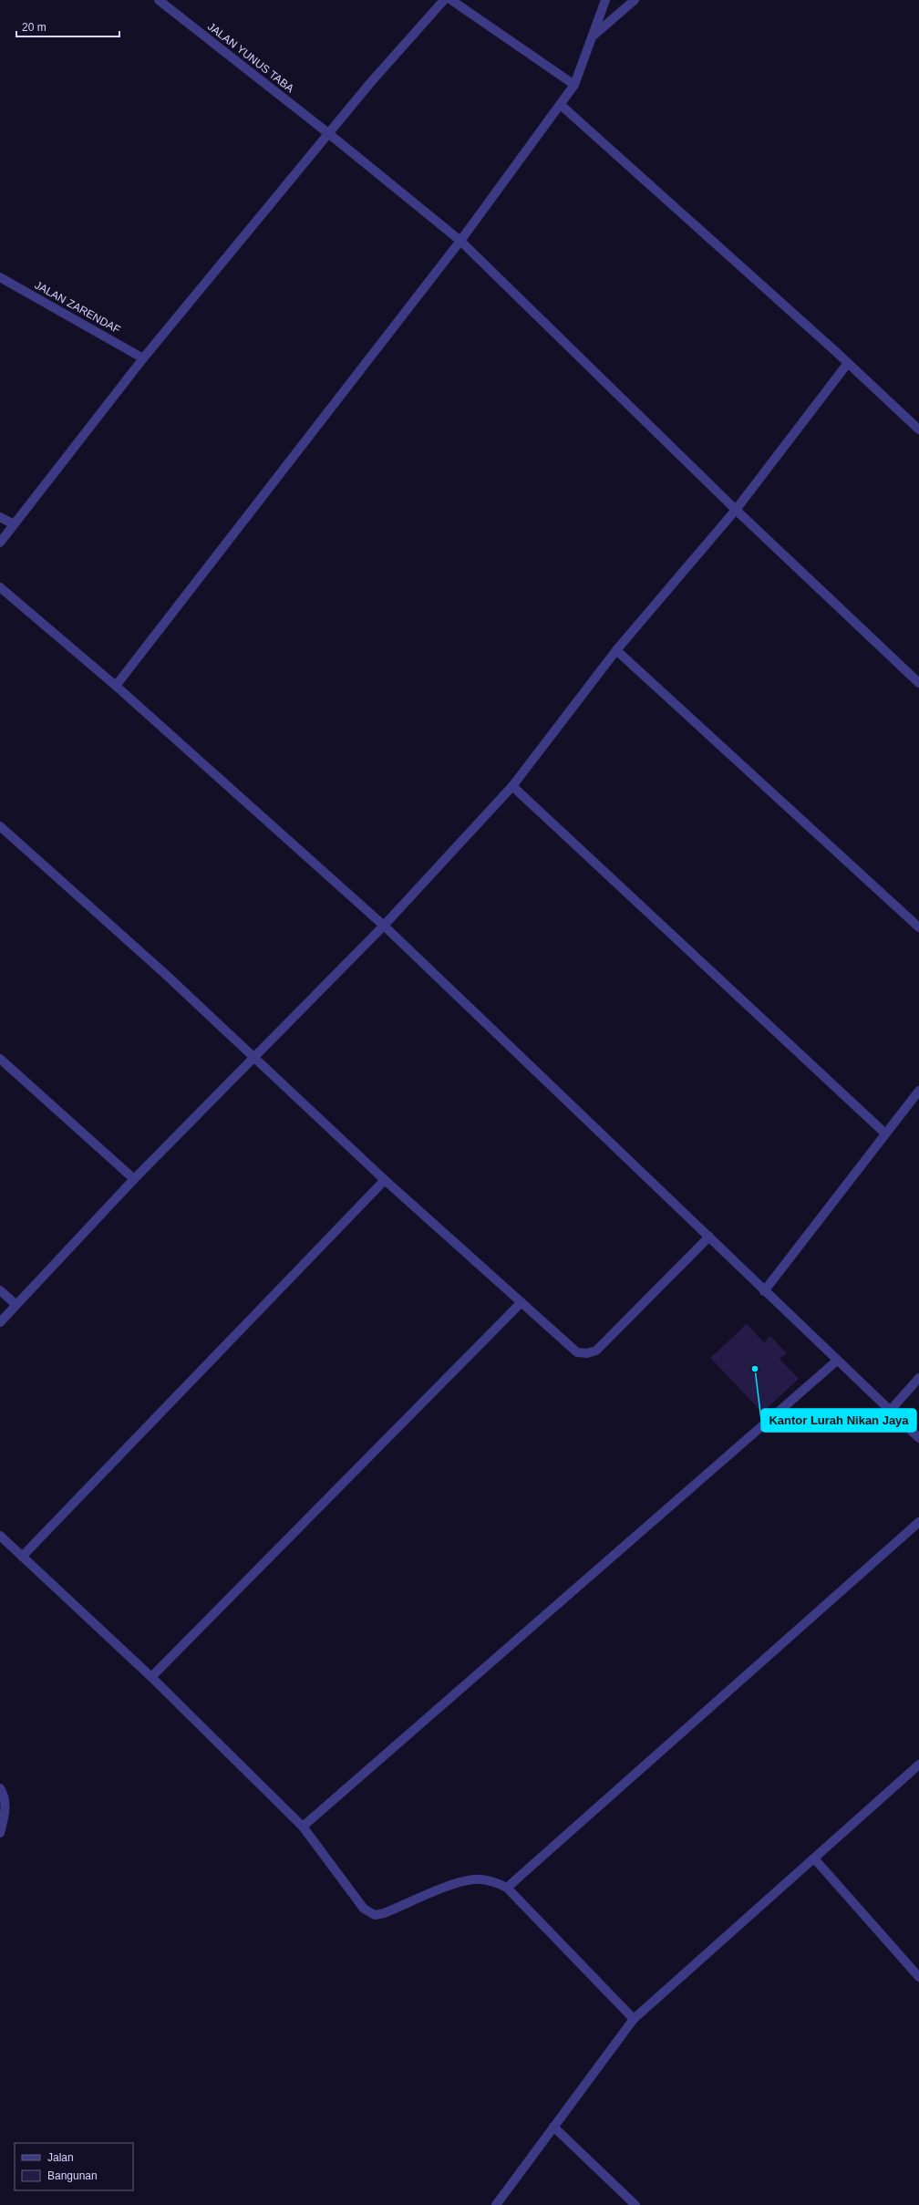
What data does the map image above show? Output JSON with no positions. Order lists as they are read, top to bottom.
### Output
{
  "streets": {
    "street": ["JALAN YUNUS TABA", "JALAN ZARENDAF"]
  },
  "places": ["Kantor Lurah Nikan Jaya"],
  "legend": ["Jalan", "Bangunan"],
  "scale_bar": "20 m"
}
